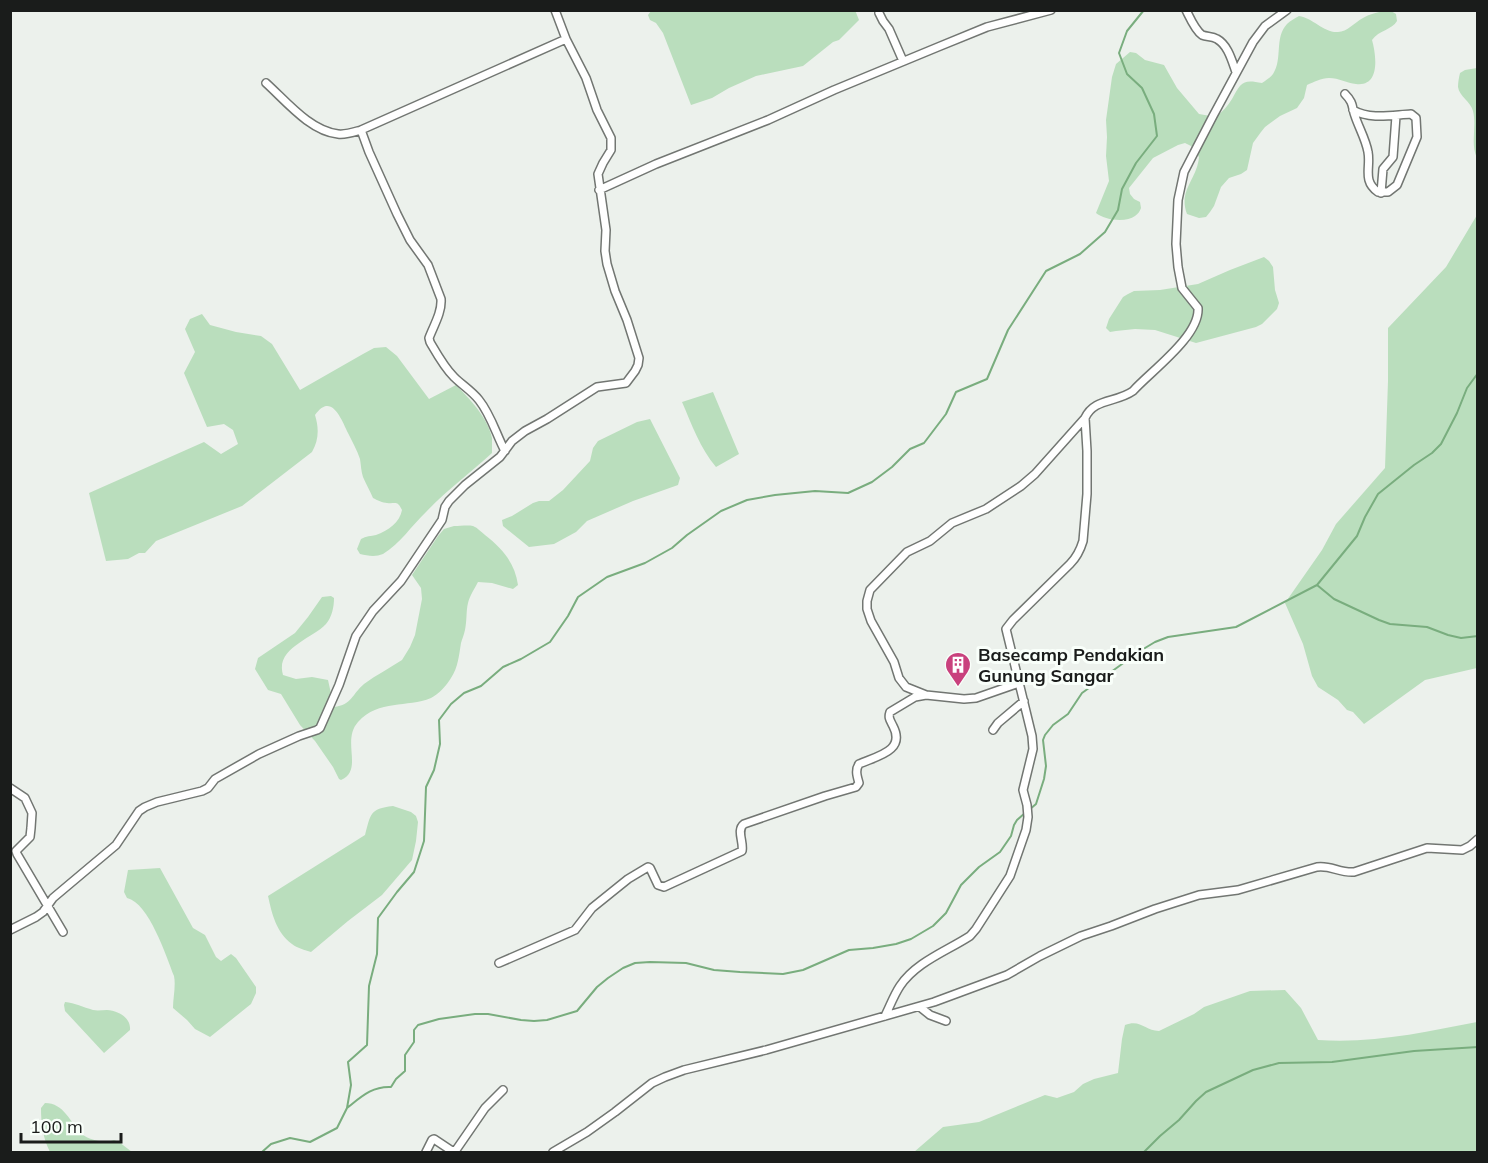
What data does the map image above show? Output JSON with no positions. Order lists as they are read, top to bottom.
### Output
{
  "places": {
    "building": ["Basecamp Pendakian Gunung Sangar"]
  },
  "scale_bar": "100 m"
}
